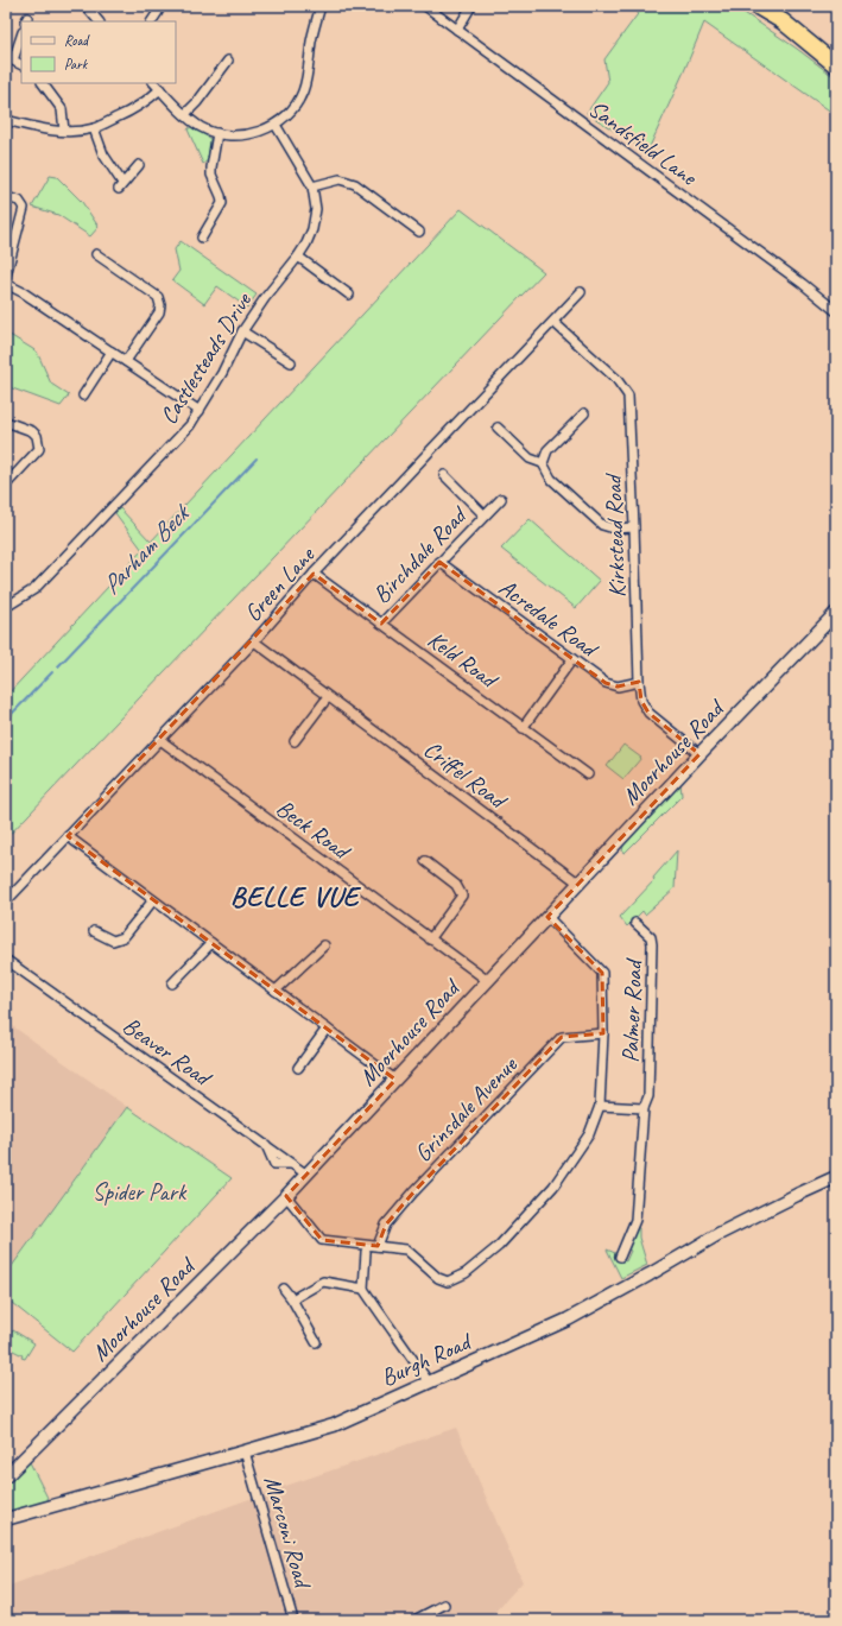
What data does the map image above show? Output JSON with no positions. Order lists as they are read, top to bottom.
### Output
{
  "streets": {
    "main road": ["Moorhouse Road", "Burgh Road"],
    "street": [
      "Sandsfield Lane",
      "Castlesteads Drive",
      "Kirkstead Road",
      "Birchdale Road",
      "Green Lane",
      "Acredale Road",
      "Keld Road",
      "Criffel Road",
      "Beck Road",
      "Palmer Road",
      "Beaver Road",
      "Grinsdale Avenue",
      "Marconi Road"
    ]
  },
  "crossings": [
    ["Kirkstead Road", "Green Lane"],
    ["Kirkstead Road", "Acredale Road"],
    ["Kirkstead Road", "Moorhouse Road"],
    ["Birchdale Road", "Acredale Road"],
    ["Birchdale Road", "Keld Road"],
    ["Green Lane", "Keld Road"],
    ["Green Lane", "Criffel Road"],
    ["Green Lane", "Beck Road"],
    ["Moorhouse Road", "Criffel Road"],
    ["Moorhouse Road", "Beck Road"],
    ["Moorhouse Road", "Beaver Road"],
    ["Burgh Road", "Marconi Road"]
  ],
  "districts": ["BELLE VUE"],
  "water": ["Parham Beck"],
  "parks": ["Spider Park"],
  "legend": ["Road", "Park"]
}
